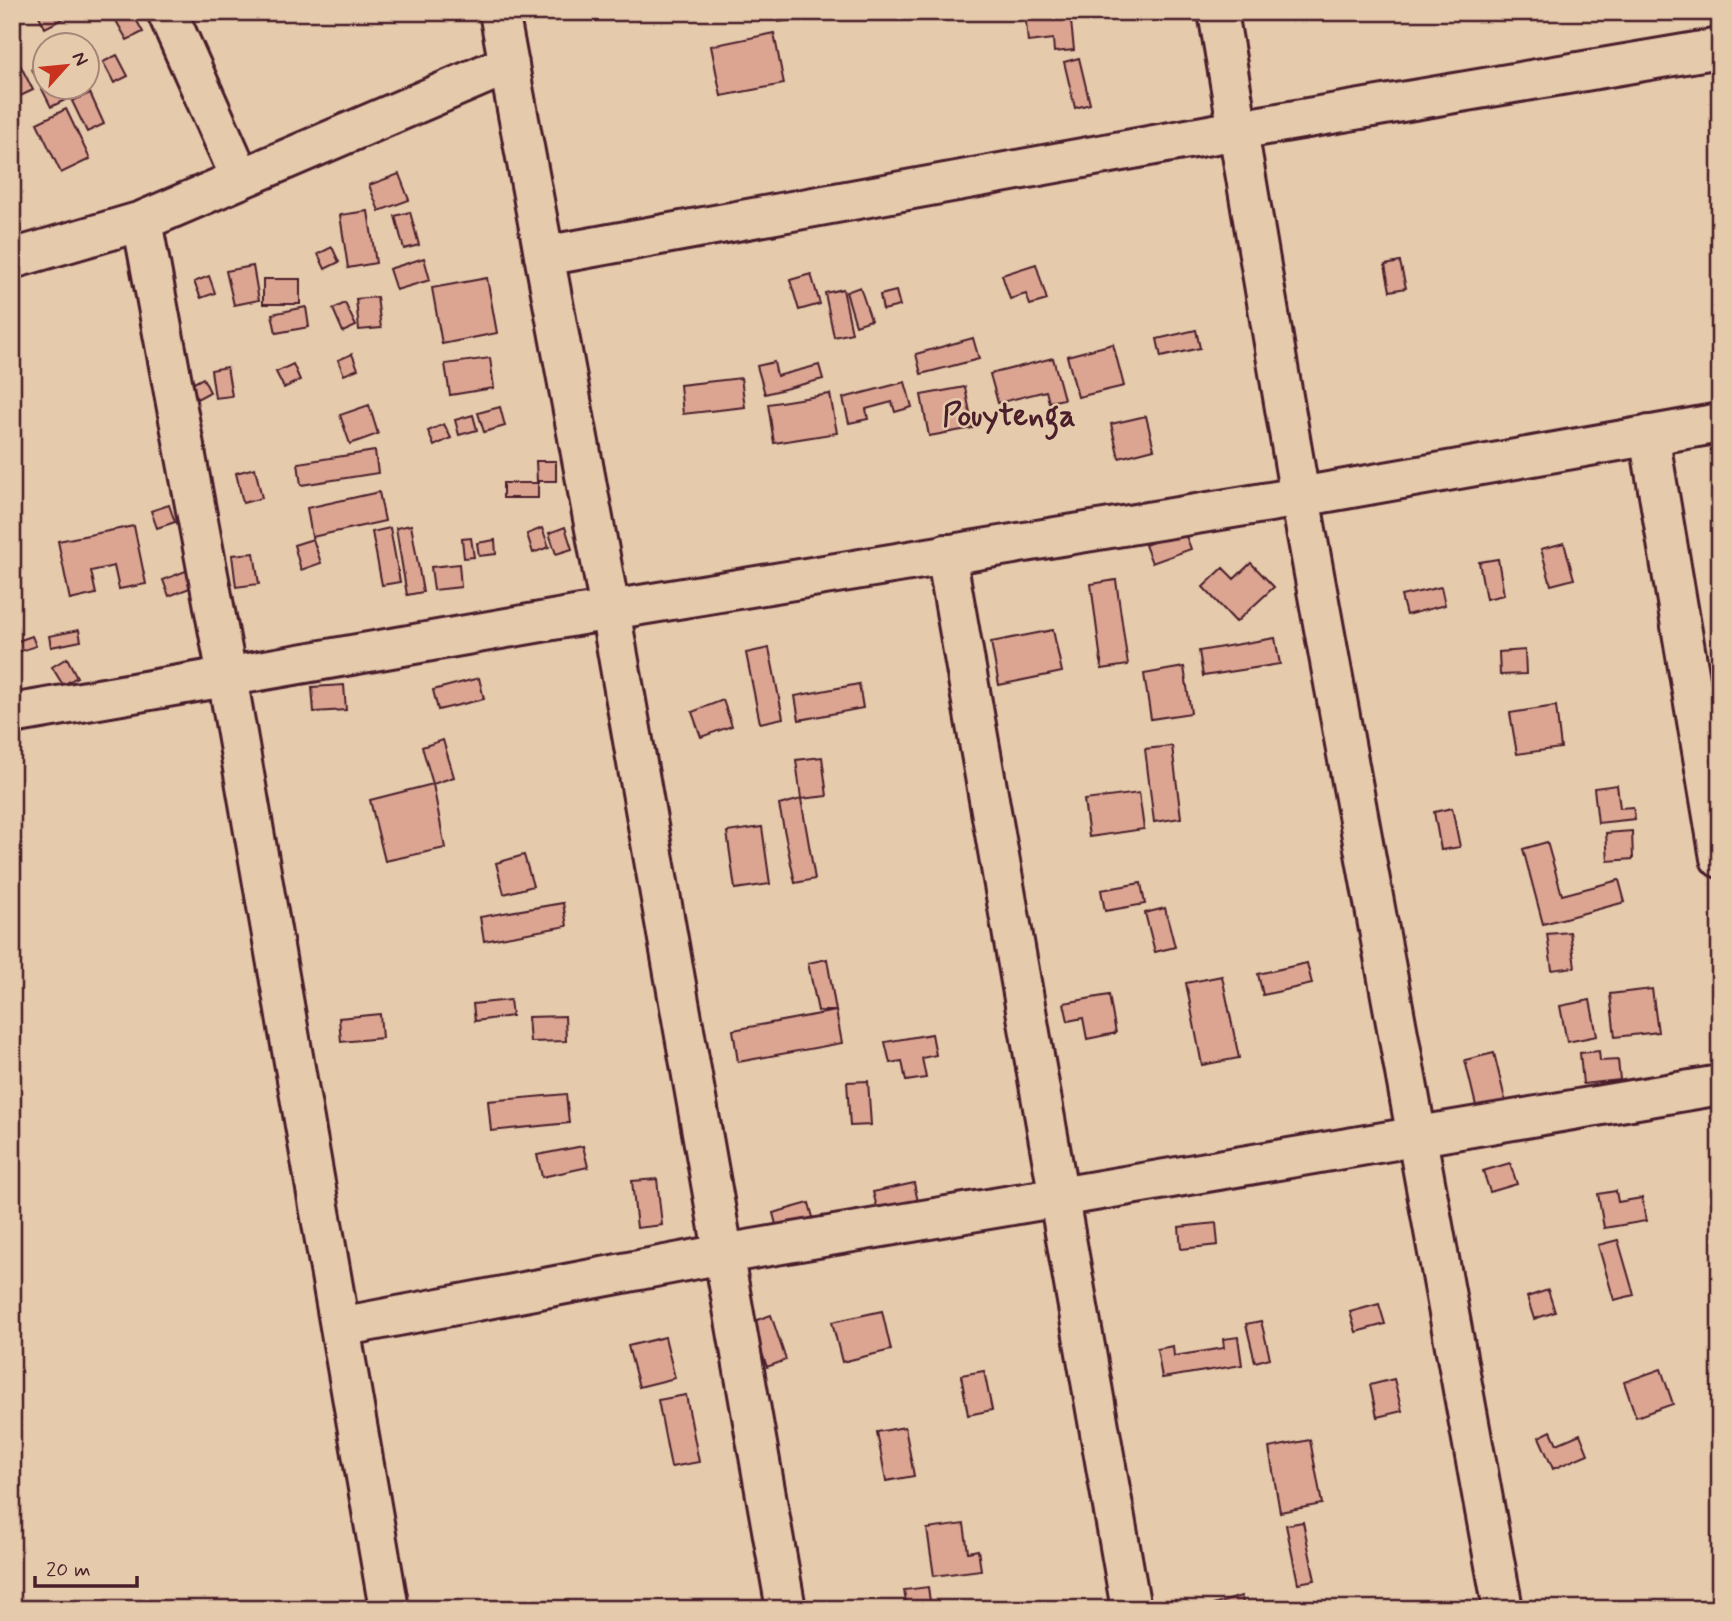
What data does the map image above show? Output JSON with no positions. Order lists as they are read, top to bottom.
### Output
{
  "districts": ["Pouytenga"],
  "scale_bar": "20 m",
  "north": "top right"
}
